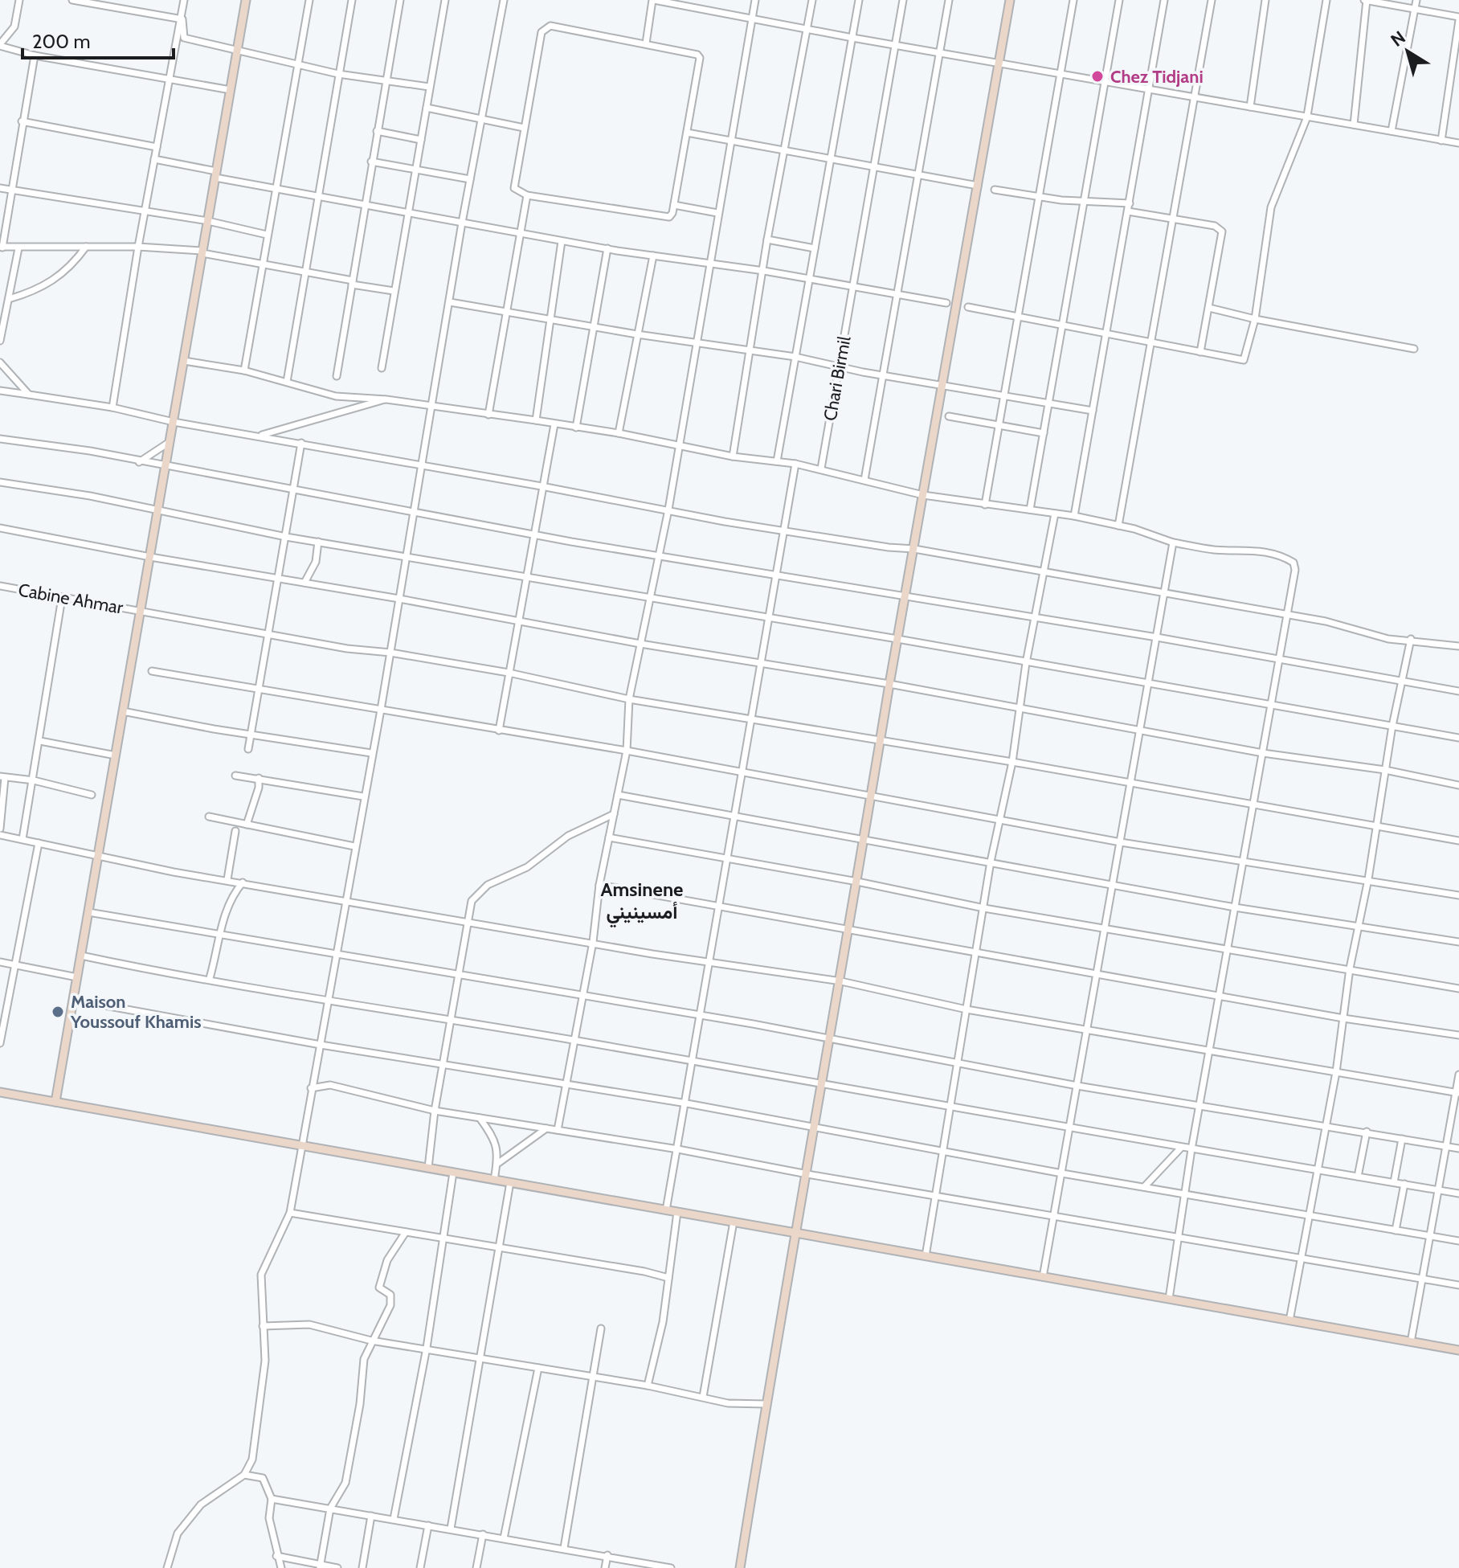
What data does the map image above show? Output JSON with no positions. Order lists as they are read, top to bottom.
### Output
{
  "streets": {
    "street": ["Chari Birmil", "Cabine Ahmar"]
  },
  "districts": ["Amsinene أمسينيني"],
  "places": ["Chez Tidjani", "Maison Youssouf Khamis"],
  "scale_bar": "200 m",
  "north": "top left"
}
